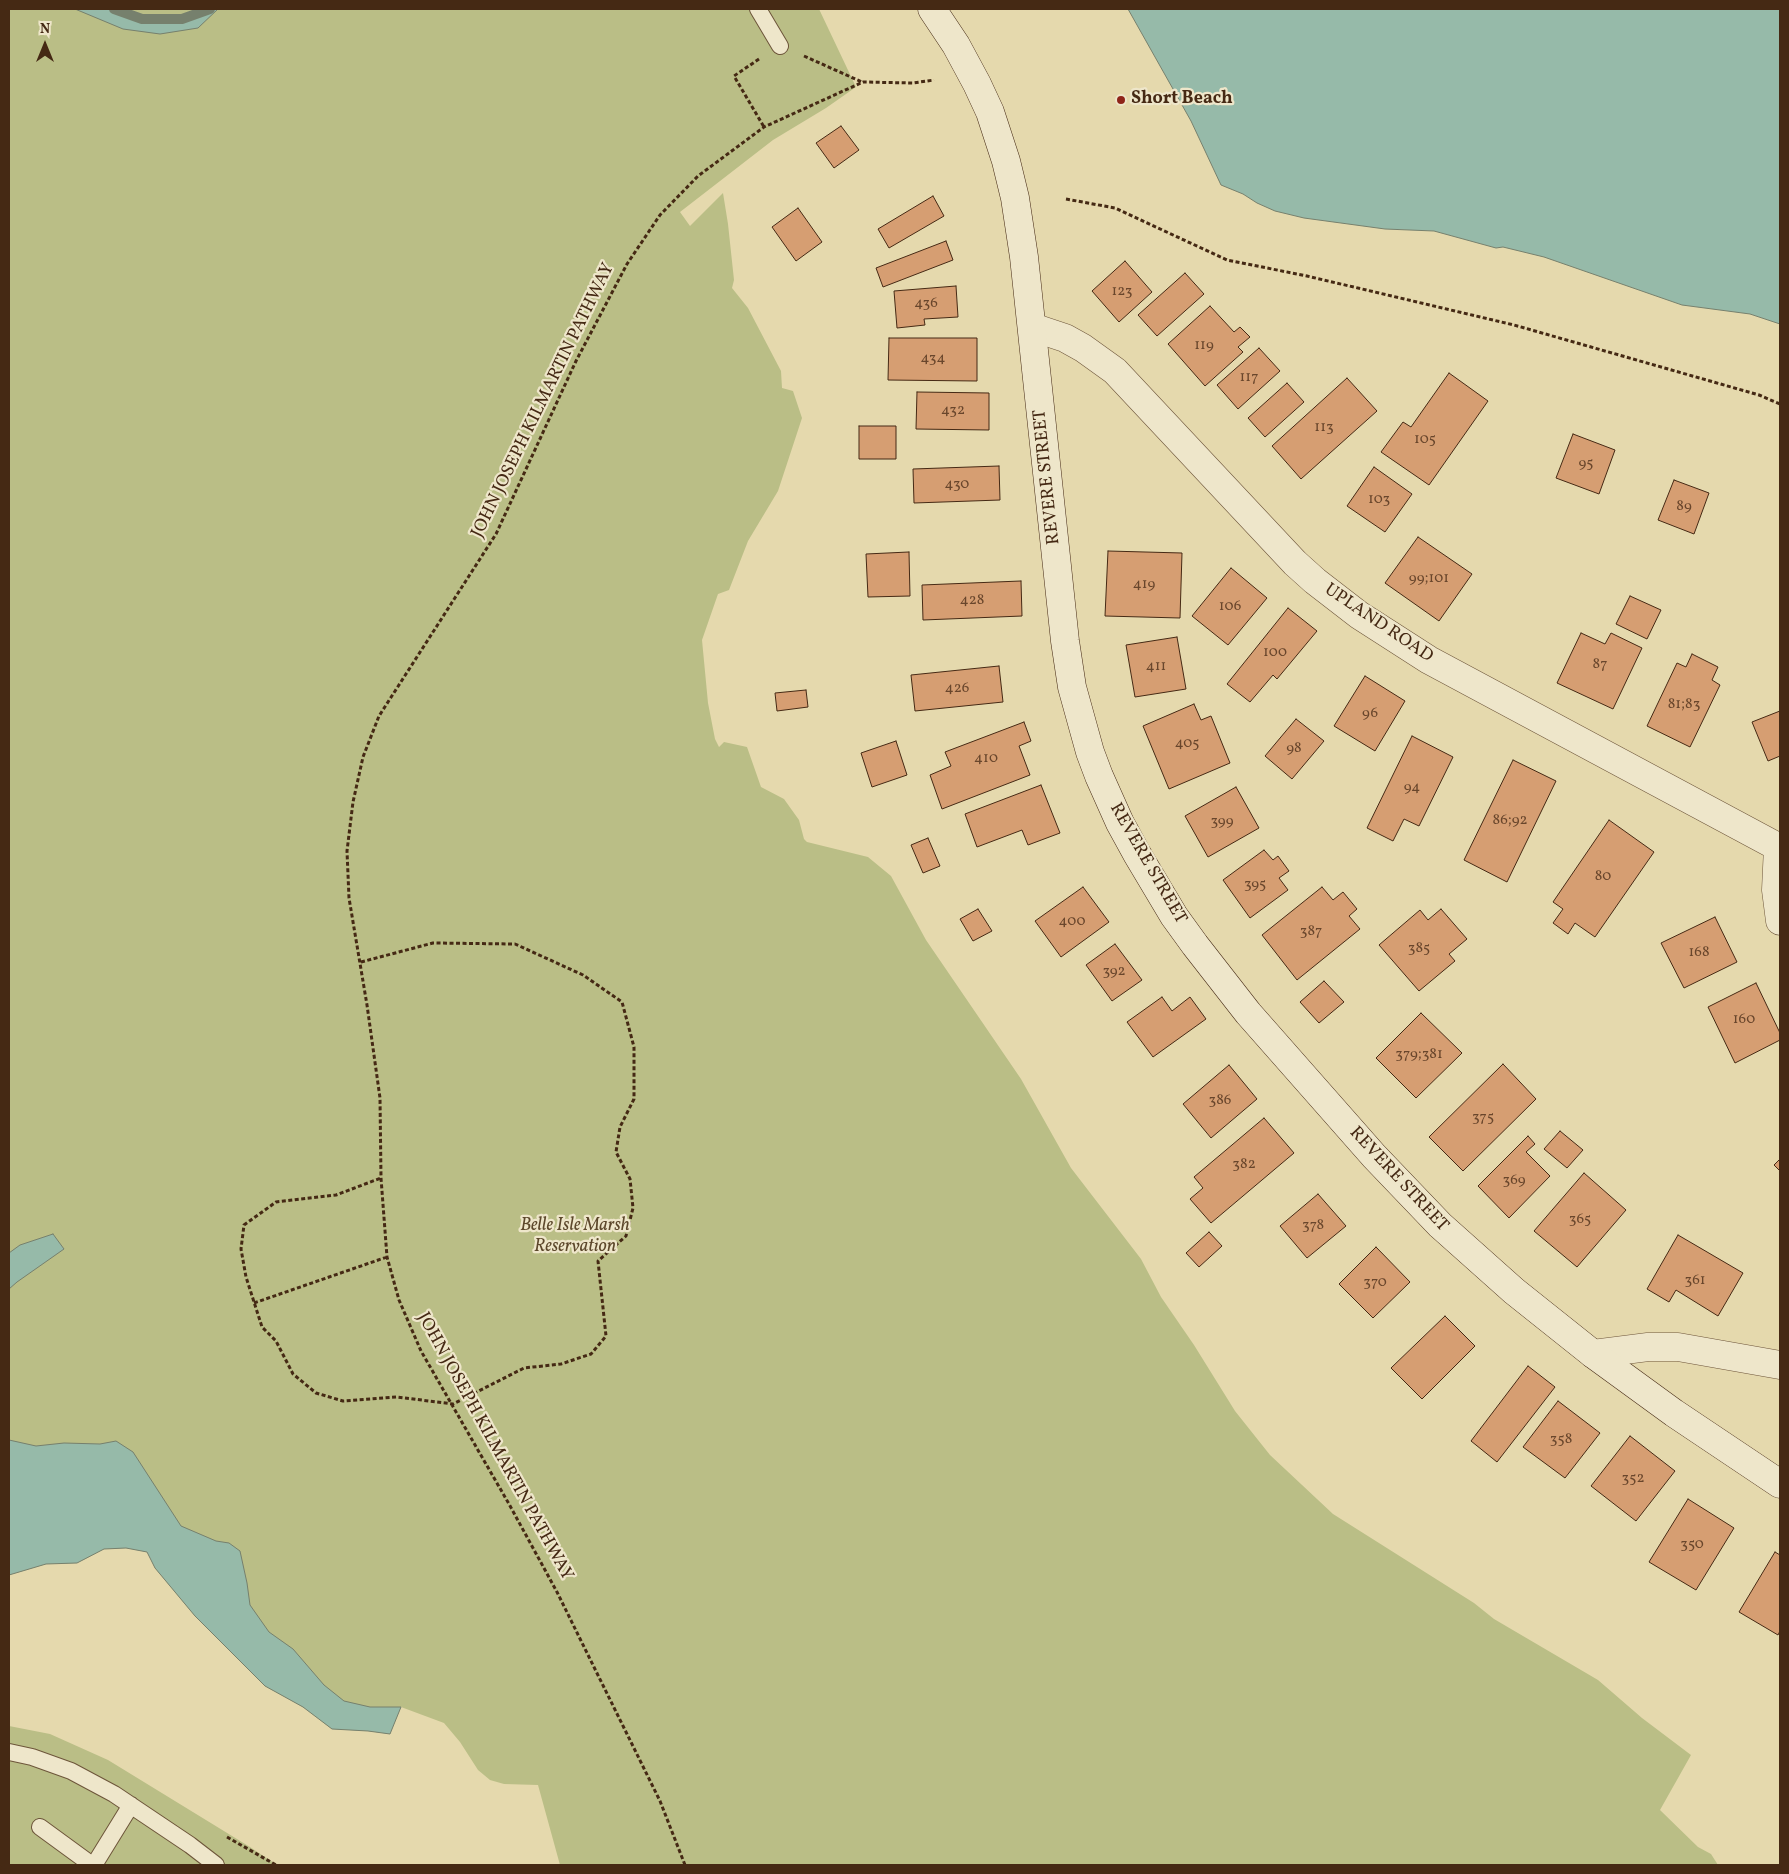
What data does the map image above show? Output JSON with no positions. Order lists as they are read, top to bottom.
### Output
{
  "streets": {
    "main road": ["REVERE STREET", "UPLAND ROAD"],
    "path": ["JOHN JOSEPH KILMARTIN PATHWAY"]
  },
  "crossings": [
    ["REVERE STREET", "UPLAND ROAD"]
  ],
  "parks": ["Belle Isle Marsh Reservation"],
  "places": ["Short Beach"],
  "house_numbers": [
    "123",
    "436",
    "119",
    "434",
    "117",
    "432",
    "113",
    "105",
    "95",
    "430",
    "103",
    "89",
    "99;101",
    "419",
    "428",
    "106",
    "100",
    "87",
    "411",
    "426",
    "81;83",
    "96",
    "405",
    "98",
    "410",
    "94",
    "86;92",
    "399",
    "80",
    "395",
    "400",
    "387",
    "385",
    "168",
    "392",
    "160",
    "379;381",
    "386",
    "375",
    "382",
    "369",
    "365",
    "378",
    "361",
    "370",
    "358",
    "352",
    "350"
  ],
  "north": "top"
}
